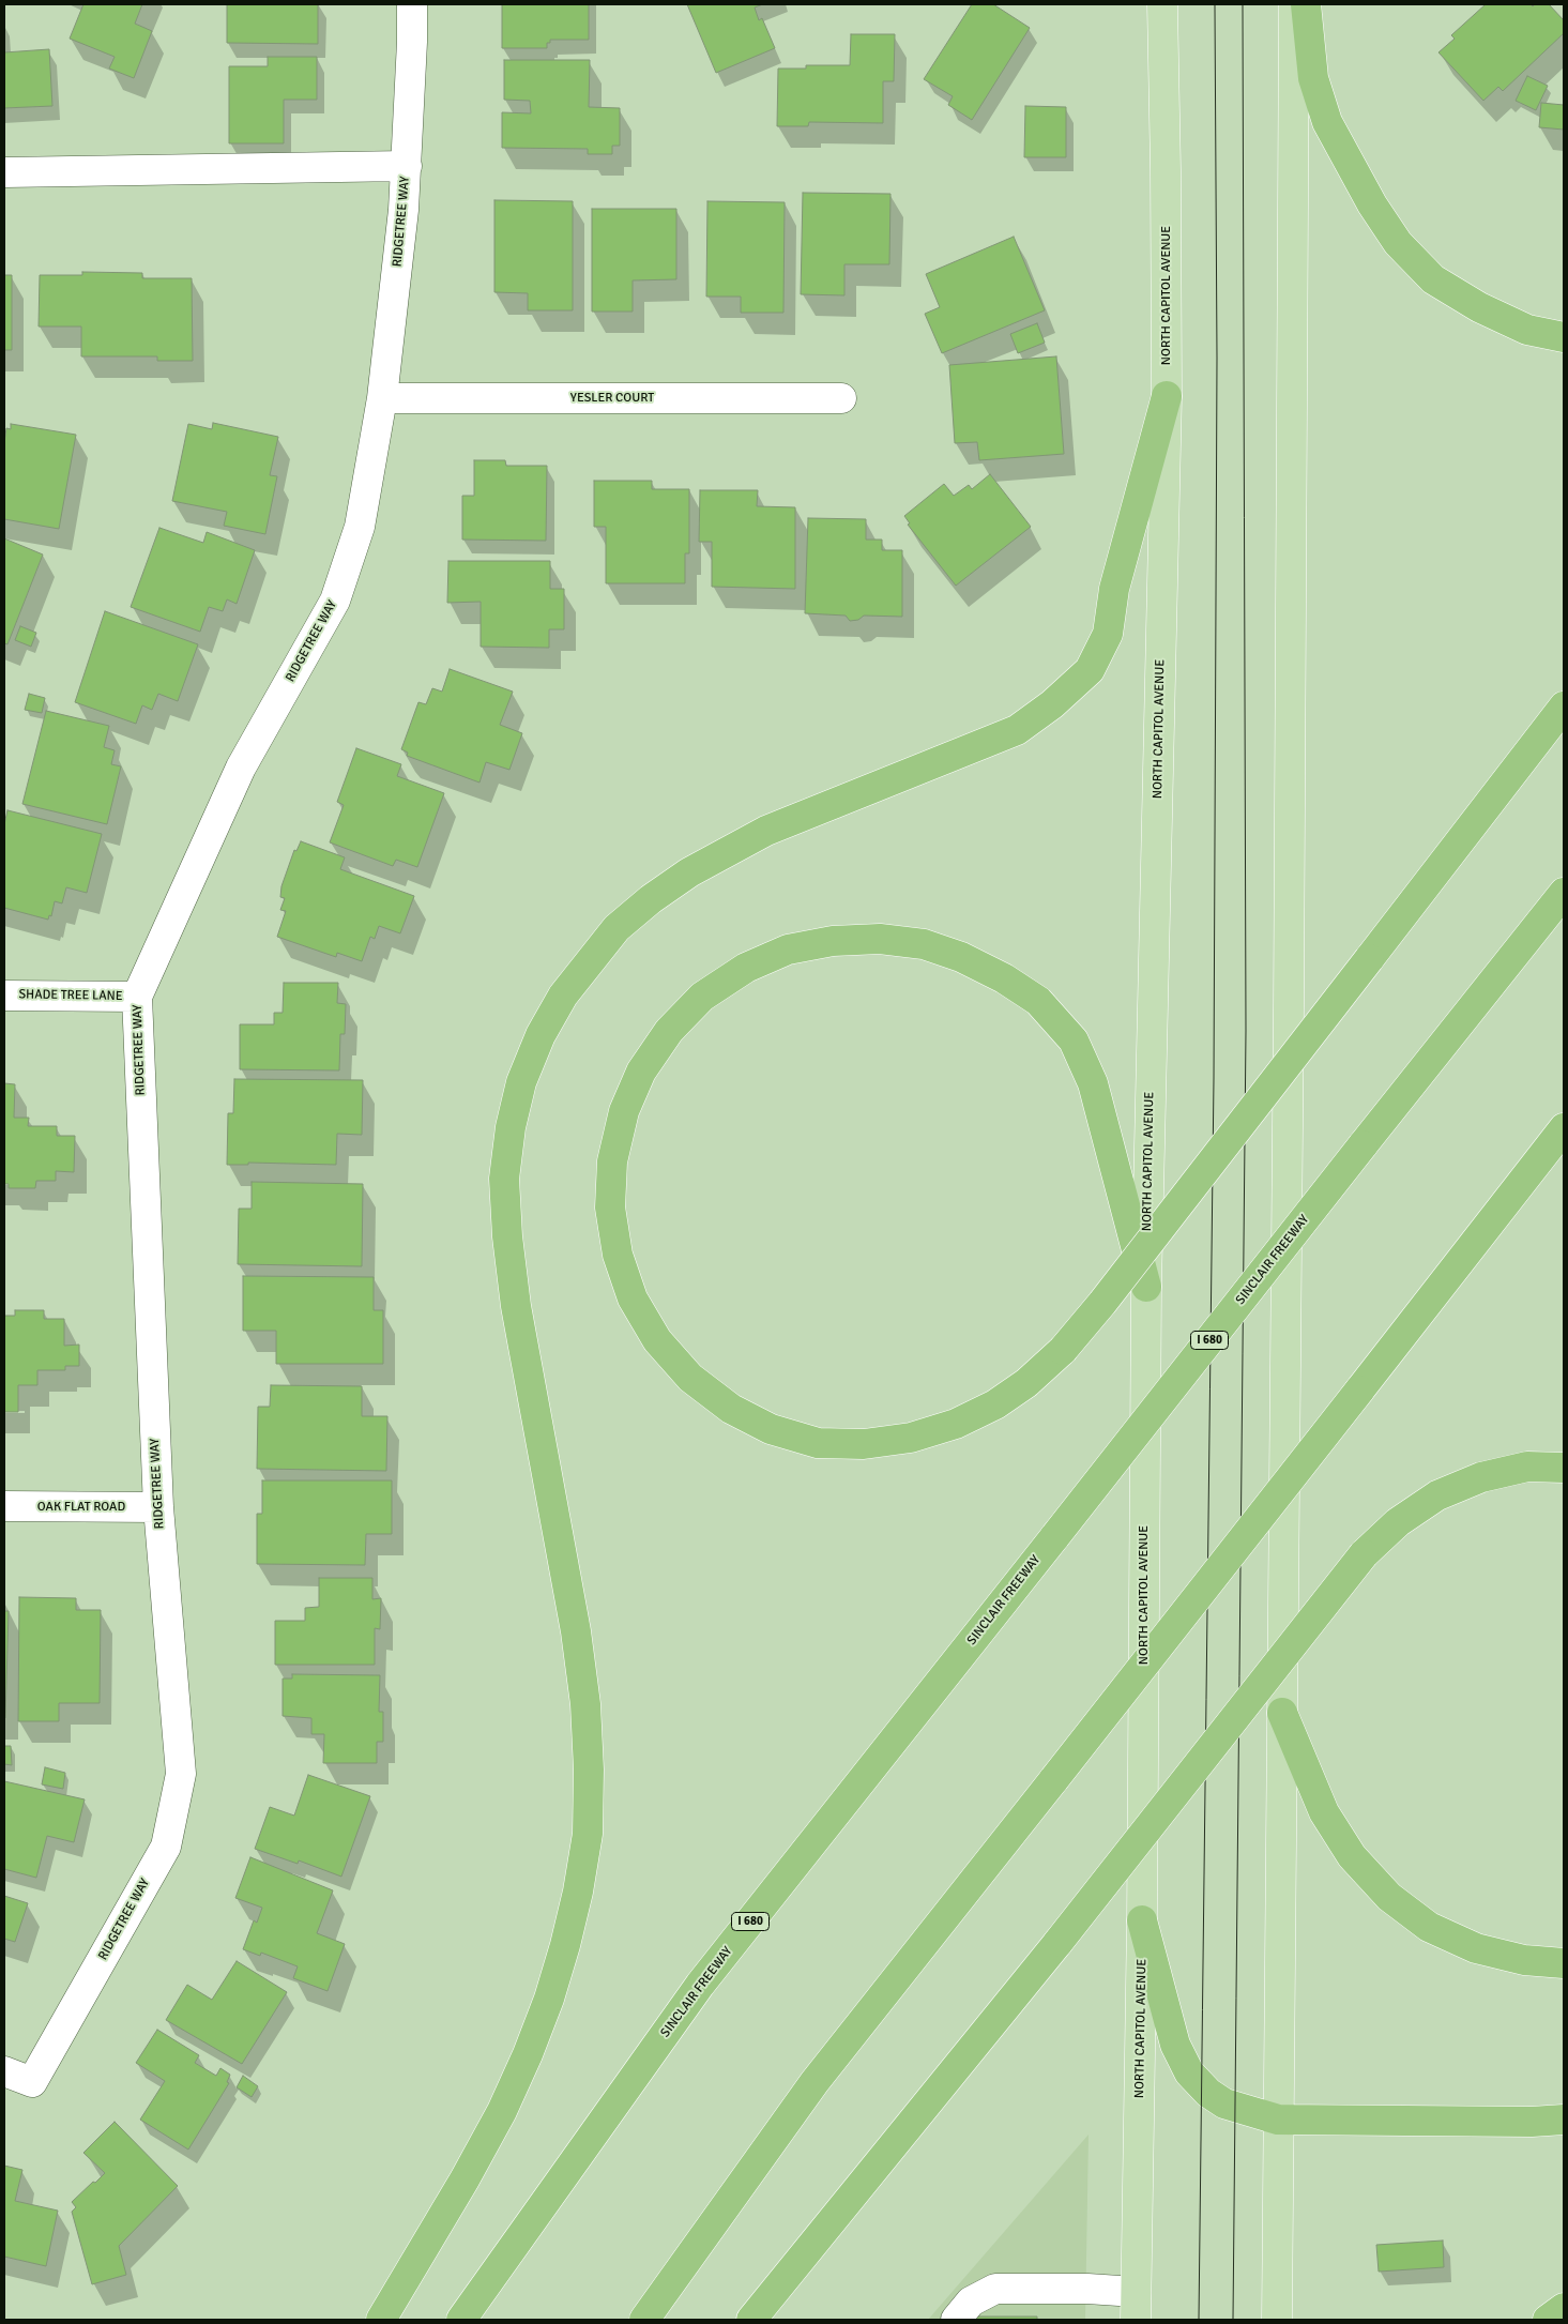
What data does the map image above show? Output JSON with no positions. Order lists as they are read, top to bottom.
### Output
{
  "streets": {
    "highway": ["SINCLAIR FREEWAY", "I 680"],
    "main road": ["NORTH CAPITOL AVENUE"],
    "street": [
      "RIDGETREE WAY",
      "YESLER COURT",
      "SHADE TREE LANE",
      "OAK FLAT ROAD"
    ]
  },
  "crossings": [
    ["RIDGETREE WAY", "YESLER COURT"],
    ["RIDGETREE WAY", "SHADE TREE LANE"],
    ["RIDGETREE WAY", "OAK FLAT ROAD"]
  ]
}
